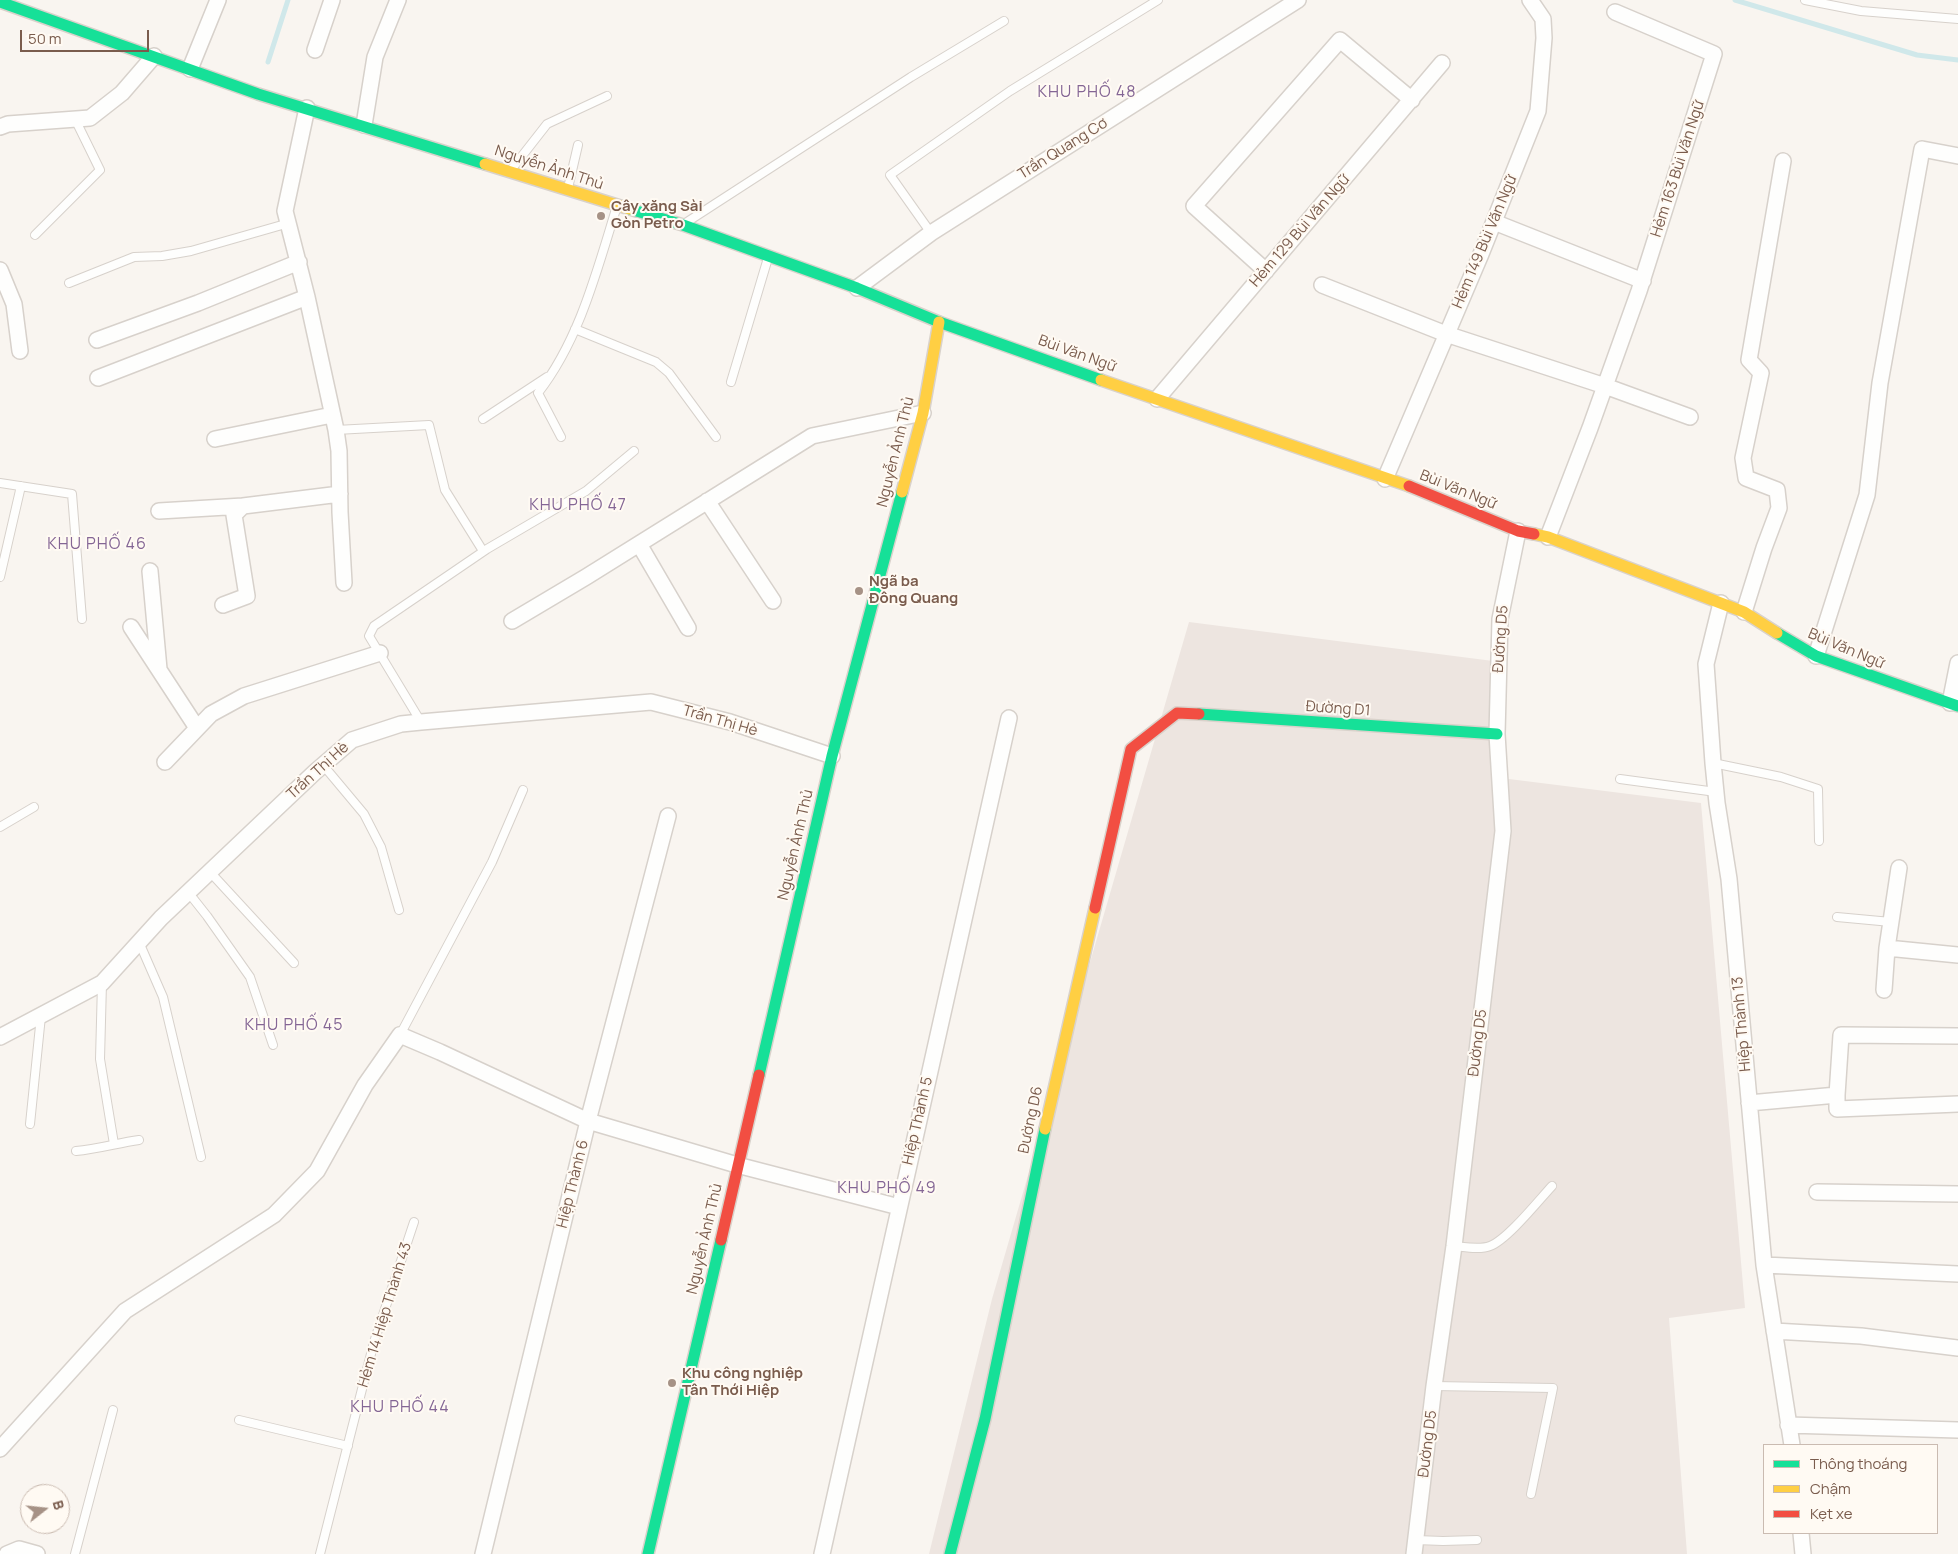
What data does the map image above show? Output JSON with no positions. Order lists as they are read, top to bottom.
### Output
{
  "streets": {
    "main road": [
      "Nguyễn Ảnh Thủ",
      "Bùi Văn Ngữ",
      "Đường D1",
      "Đường D6"
    ],
    "street": [
      "Trần Quang Cơ",
      "Hẻm 163 Bùi Văn Ngữ",
      "Hẻm 129 Bùi Văn Ngữ",
      "Hẻm 149 Bùi Văn Ngữ",
      "Đường D5",
      "Trần Thị Hè",
      "Hiệp Thành 13",
      "Hiệp Thành 5",
      "Hiệp Thành 6"
    ],
    "lane": ["Hẻm 14 Hiệp Thành 43"]
  },
  "crossings": [
    ["Trần Quang Cơ", "Nguyễn Ảnh Thủ"],
    ["Nguyễn Ảnh Thủ", "Bùi Văn Ngữ"],
    ["Nguyễn Ảnh Thủ", "Trần Thị Hè"],
    ["Hẻm 163 Bùi Văn Ngữ", "Bùi Văn Ngữ"],
    ["Hẻm 129 Bùi Văn Ngữ", "Bùi Văn Ngữ"],
    ["Hẻm 149 Bùi Văn Ngữ", "Bùi Văn Ngữ"],
    ["Bùi Văn Ngữ", "Đường D5"],
    ["Bùi Văn Ngữ", "Hiệp Thành 13"],
    ["Đường D5", "Đường D1"],
    ["Đường D1", "Đường D6"]
  ],
  "districts": [
    "KHU PHỐ 48",
    "KHU PHỐ 47",
    "KHU PHỐ 46",
    "KHU PHỐ 45",
    "KHU PHỐ 49",
    "KHU PHỐ 44"
  ],
  "places": ["Cây xăng Sài Gòn Petro", "Ngã ba Đông Quang", "Khu công nghiệp Tân Thới Hiệp"],
  "legend": ["Thông thoáng", "Chậm", "Kẹt xe"],
  "scale_bar": "50 m",
  "north": "right"
}
